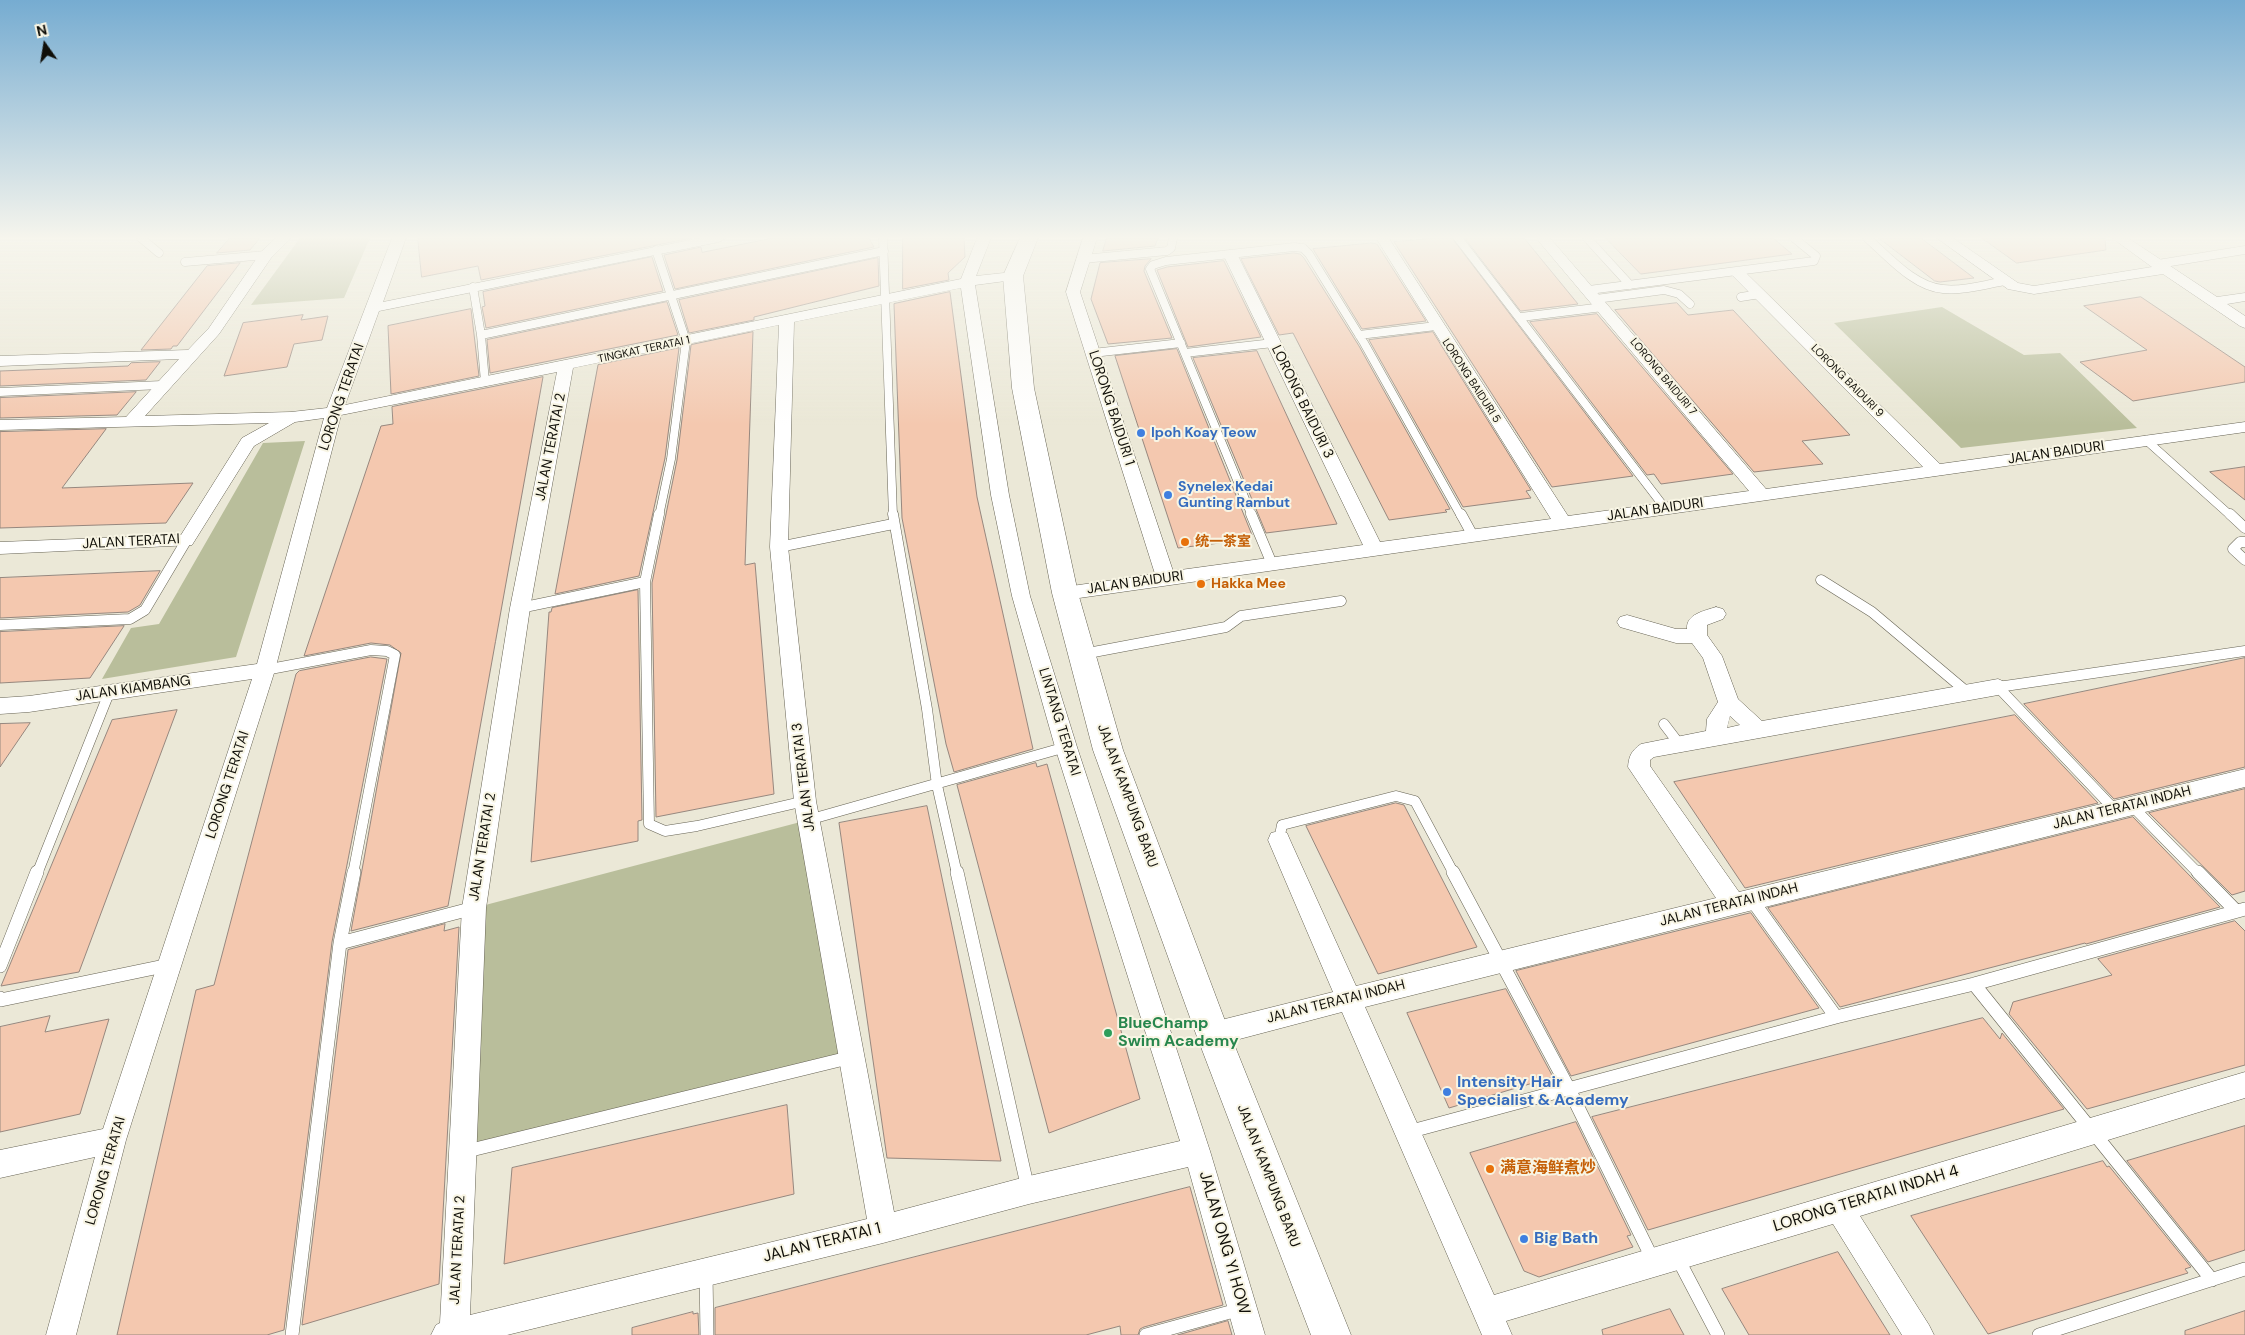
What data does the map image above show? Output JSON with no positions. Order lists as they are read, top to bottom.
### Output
{
  "streets": {
    "street": [
      "TINGKAT TERATAI 1",
      "LORONG BAIDURI 7",
      "LORONG BAIDURI 5",
      "LORONG BAIDURI 9",
      "LORONG TERATAI",
      "LORONG BAIDURI 3",
      "LORONG BAIDURI 1",
      "JALAN TERATAI 2",
      "JALAN BAIDURI",
      "JALAN TERATAI",
      "JALAN KIAMBANG",
      "LINTANG TERATAI",
      "JALAN TERATAI 3",
      "JALAN KAMPUNG BARU",
      "JALAN TERATAI INDAH",
      "LORONG TERATAI INDAH 4",
      "JALAN TERATAI 1",
      "JALAN ONG YI HOW"
    ]
  },
  "crossings": [
    ["TINGKAT TERATAI 1", "LORONG TERATAI"],
    ["TINGKAT TERATAI 1", "JALAN TERATAI 2"],
    ["TINGKAT TERATAI 1", "JALAN TERATAI"],
    ["TINGKAT TERATAI 1", "JALAN TERATAI 3"],
    ["LORONG BAIDURI 7", "JALAN BAIDURI"],
    ["LORONG BAIDURI 5", "JALAN BAIDURI"],
    ["LORONG BAIDURI 9", "JALAN BAIDURI"],
    ["LORONG TERATAI", "JALAN TERATAI"],
    ["LORONG TERATAI", "JALAN KIAMBANG"],
    ["LORONG BAIDURI 3", "JALAN BAIDURI"],
    ["LORONG BAIDURI 1", "JALAN BAIDURI"],
    ["JALAN TERATAI 2", "JALAN TERATAI 1"],
    ["JALAN BAIDURI", "JALAN KAMPUNG BARU"],
    ["LINTANG TERATAI", "JALAN TERATAI 1"],
    ["LINTANG TERATAI", "JALAN ONG YI HOW"],
    ["JALAN TERATAI 3", "JALAN TERATAI 1"],
    ["JALAN KAMPUNG BARU", "JALAN TERATAI INDAH"],
    ["JALAN TERATAI 1", "JALAN ONG YI HOW"]
  ],
  "places": [
    "Ipoh Koay Teow",
    "Synelex Kedai Gunting Rambut",
    "统一茶室",
    "Hakka Mee",
    "BlueChamp Swim Academy",
    "Intensity Hair Specialist & Academy",
    "满意海鲜煮炒",
    "Big Bath"
  ],
  "north": "top"
}
